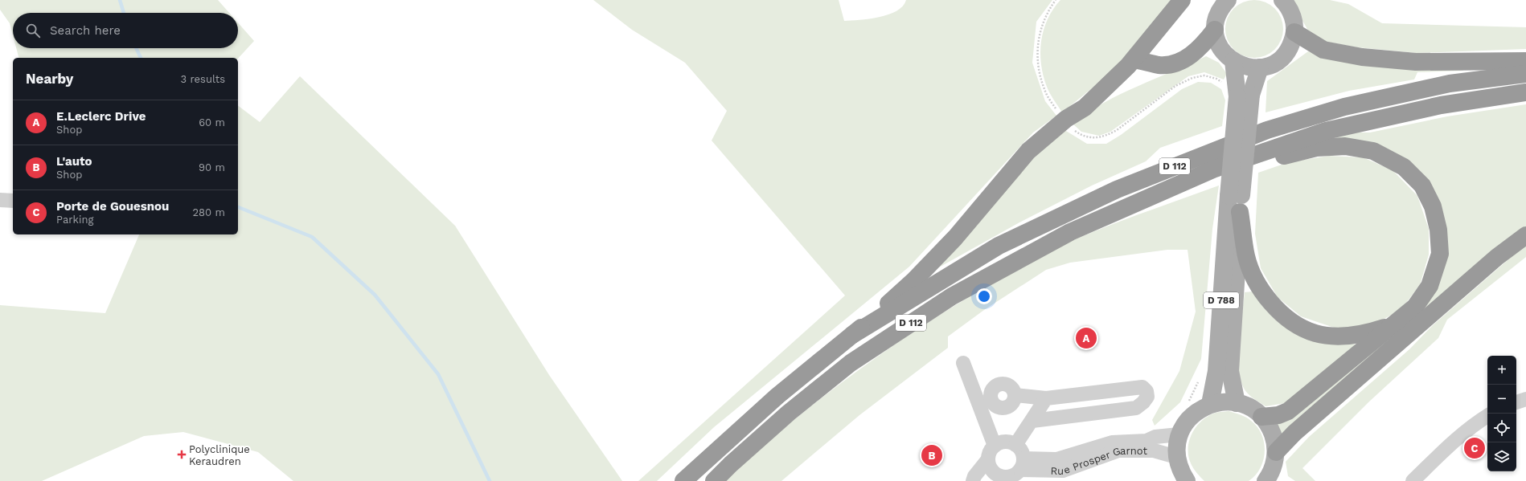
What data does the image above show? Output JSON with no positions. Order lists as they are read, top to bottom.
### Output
{
  "streets": {
    "highway": ["D 112"],
    "main road": ["D 788"],
    "street": ["Rue Prosper Garnot"]
  },
  "places": {
    "health": ["Polyclinique Keraudren"]
  },
  "page": {
    "search": "Search here",
    "heading": ["Nearby", "3 results"],
    "list": [
      {
        "mark": "A",
        "name": "E.Leclerc Drive",
        "note": "Shop",
        "value": "60 m"
      },
      {
        "mark": "B",
        "name": "L'auto",
        "note": "Shop",
        "value": "90 m"
      },
      {
        "mark": "C",
        "name": "Porte de Gouesnou",
        "note": "Parking",
        "value": "280 m"
      }
    ],
    "pins": ["A", "C", "B"],
    "map_buttons": ["+", "−"]
  }
}
